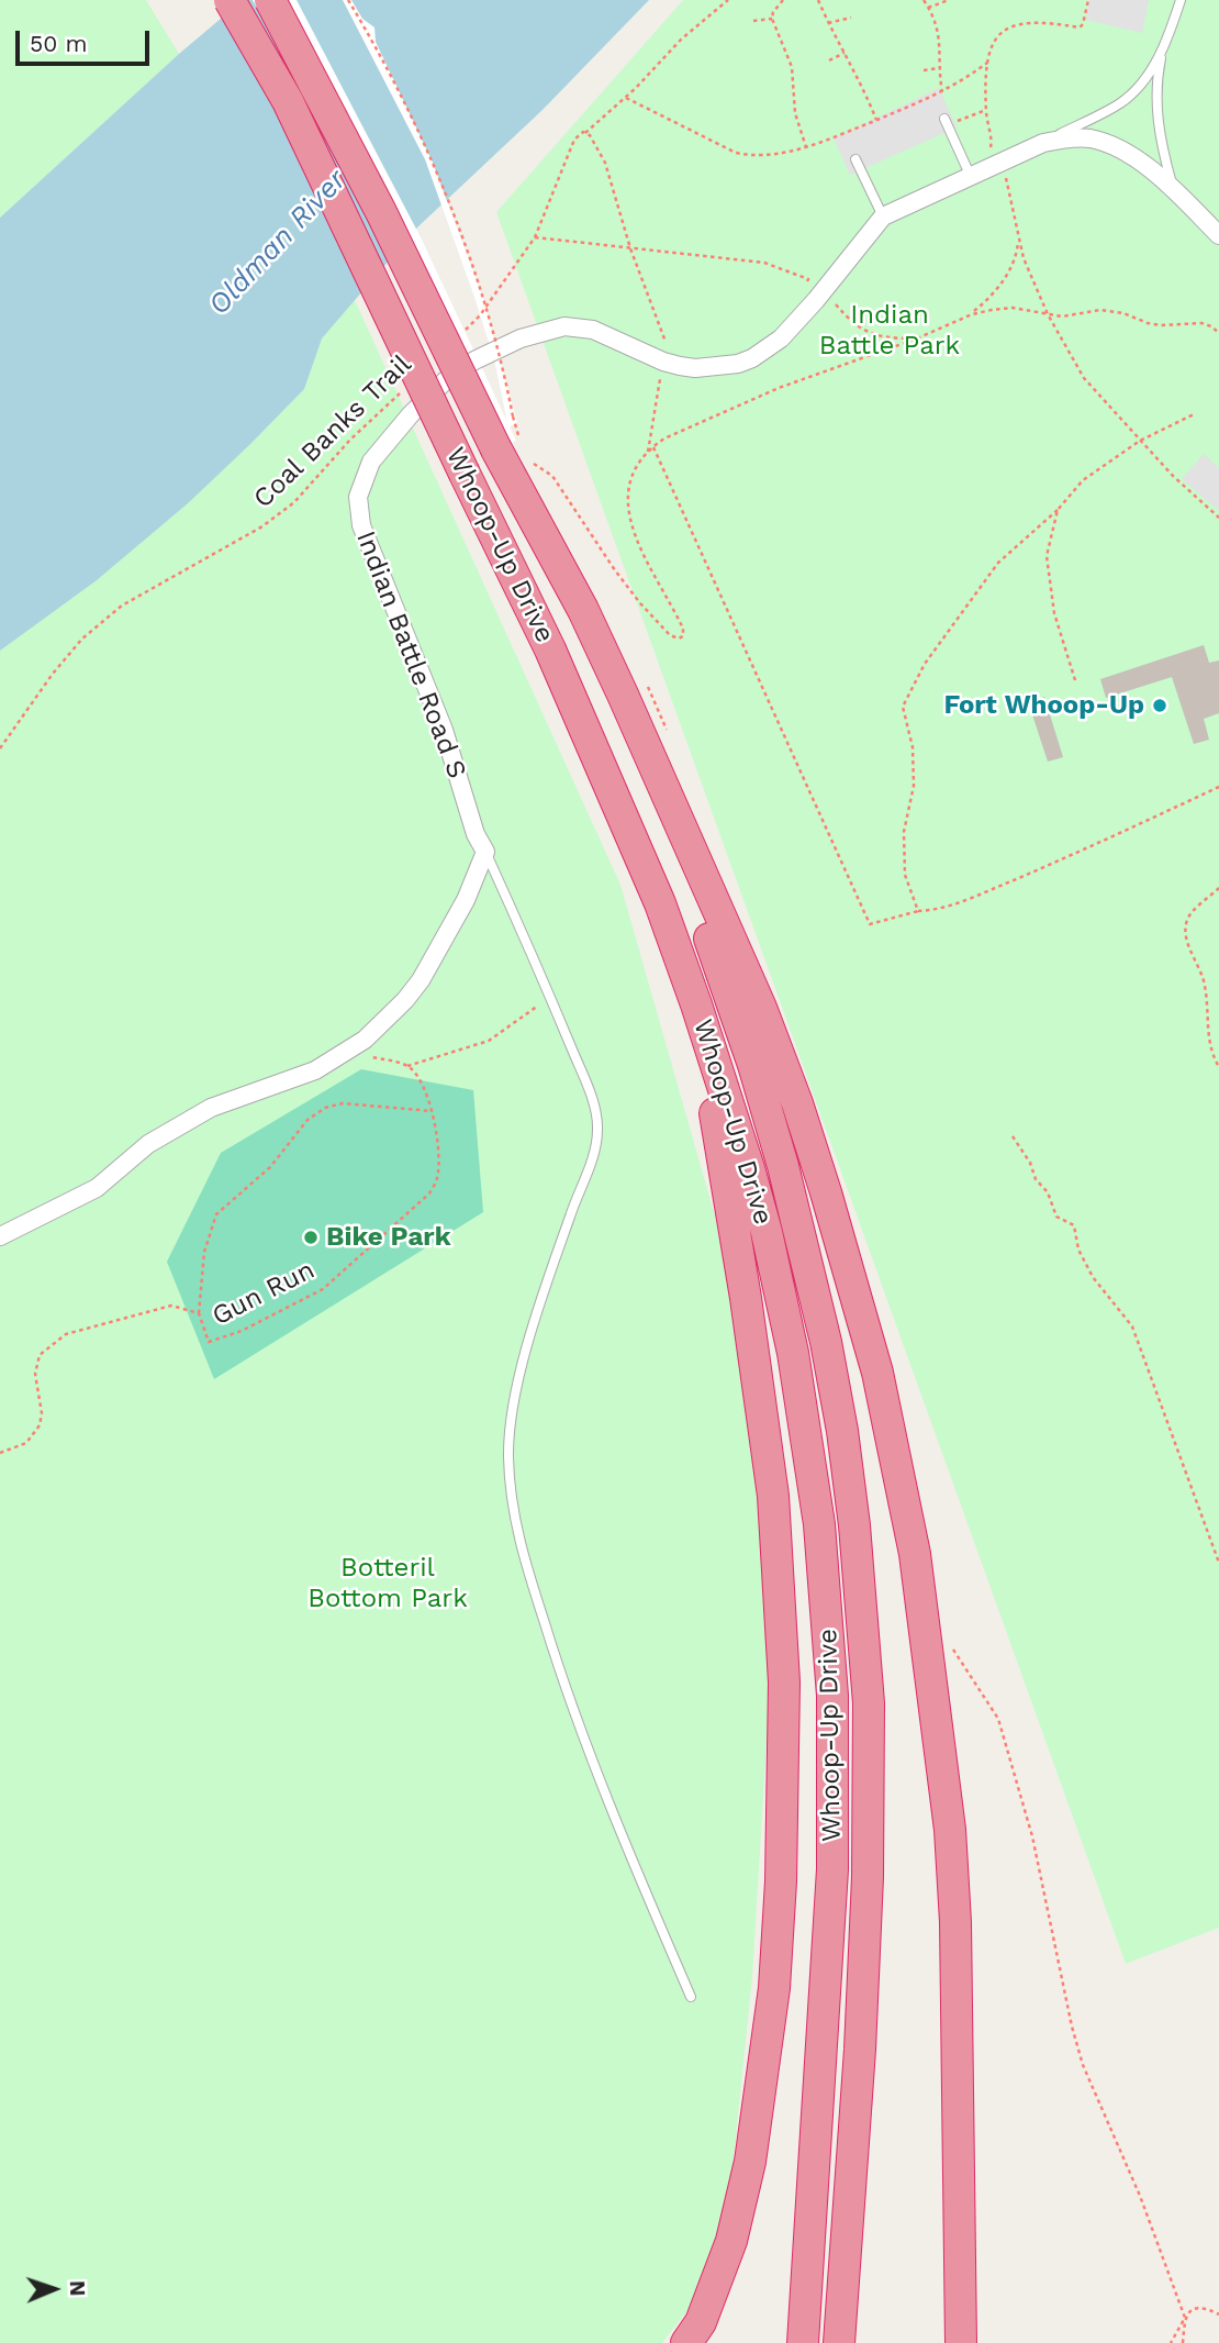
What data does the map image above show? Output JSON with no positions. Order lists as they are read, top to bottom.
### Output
{
  "streets": {
    "highway": ["Whoop-Up Drive"],
    "street": ["Indian Battle Road S"],
    "path": ["Coal Banks Trail", "Gun Run"]
  },
  "water": ["Oldman River"],
  "parks": ["Indian Battle Park", "Botteril Bottom Park"],
  "places": ["Fort Whoop-Up", "Bike Park"],
  "scale_bar": "50 m",
  "north": "right"
}
